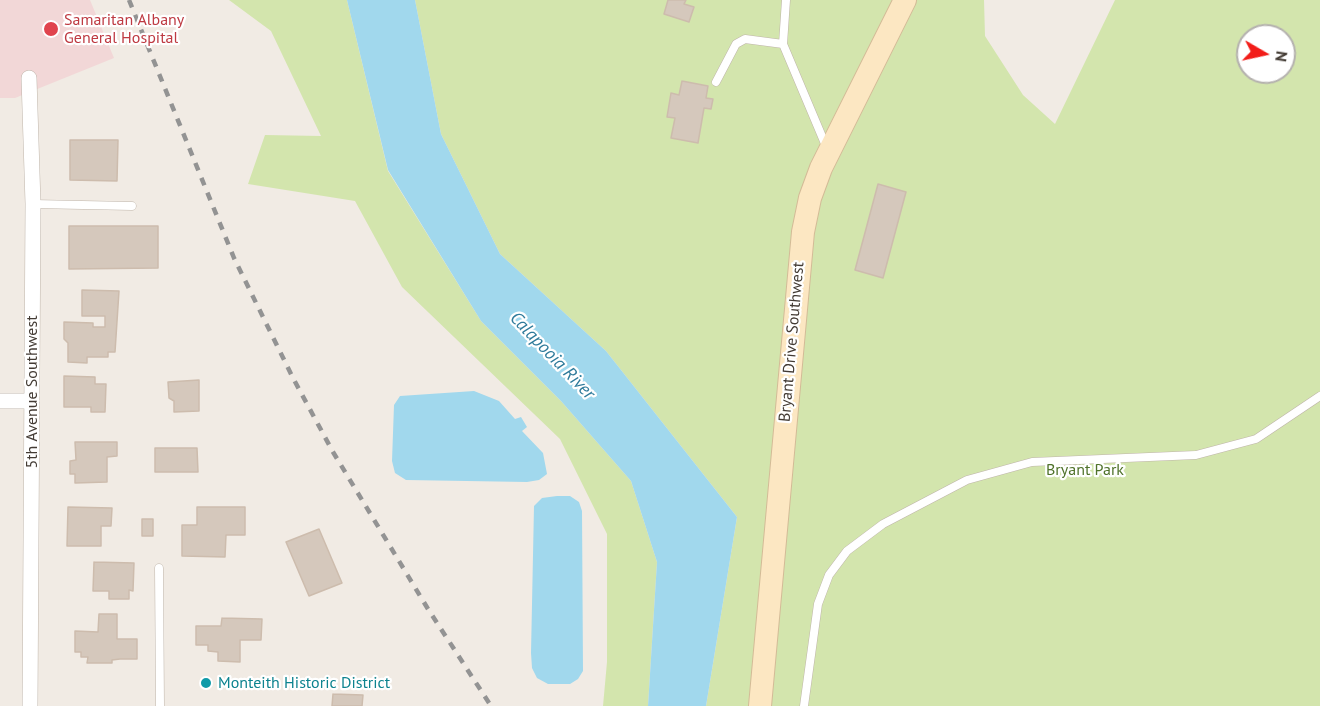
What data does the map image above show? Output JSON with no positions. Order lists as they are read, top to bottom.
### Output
{
  "streets": {
    "street": ["Bryant Drive Southwest", "5th Avenue Southwest"]
  },
  "water": ["Calapooia River"],
  "parks": ["Bryant Park"],
  "places": ["Samaritan Albany General Hospital", "Monteith Historic District"],
  "north": "right"
}
